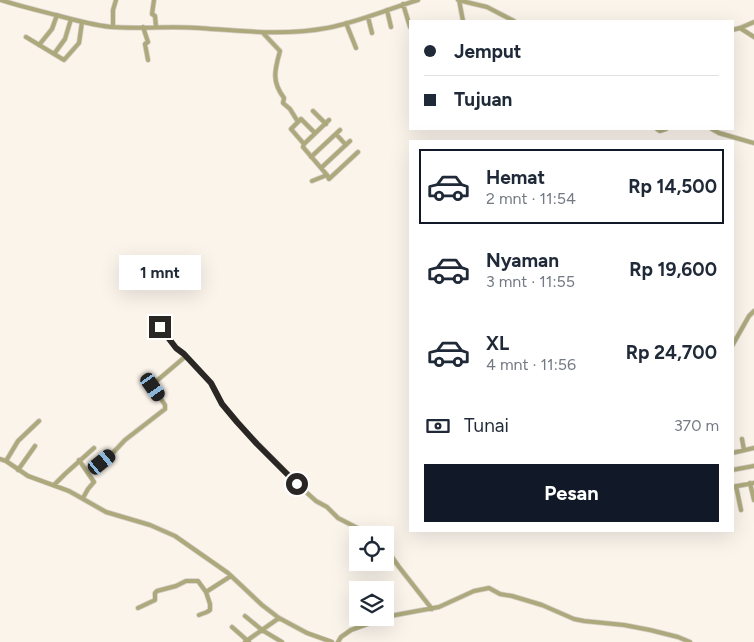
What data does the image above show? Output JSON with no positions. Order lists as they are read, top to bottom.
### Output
{
  "page": {
    "banner": ["Jemput", "Tujuan"],
    "list": [
      {
        "name": "Hemat",
        "note": "2 mnt · 11:54",
        "value": "Rp 14,500"
      },
      {
        "name": "Nyaman",
        "note": "3 mnt · 11:55",
        "value": "Rp 19,600"
      },
      {
        "name": "XL",
        "note": "4 mnt · 11:56",
        "value": "Rp 24,700"
      }
    ],
    "bubble": "1 mnt",
    "pay": ["Tunai", "370 m"],
    "buttons": "Pesan"
  }
}
